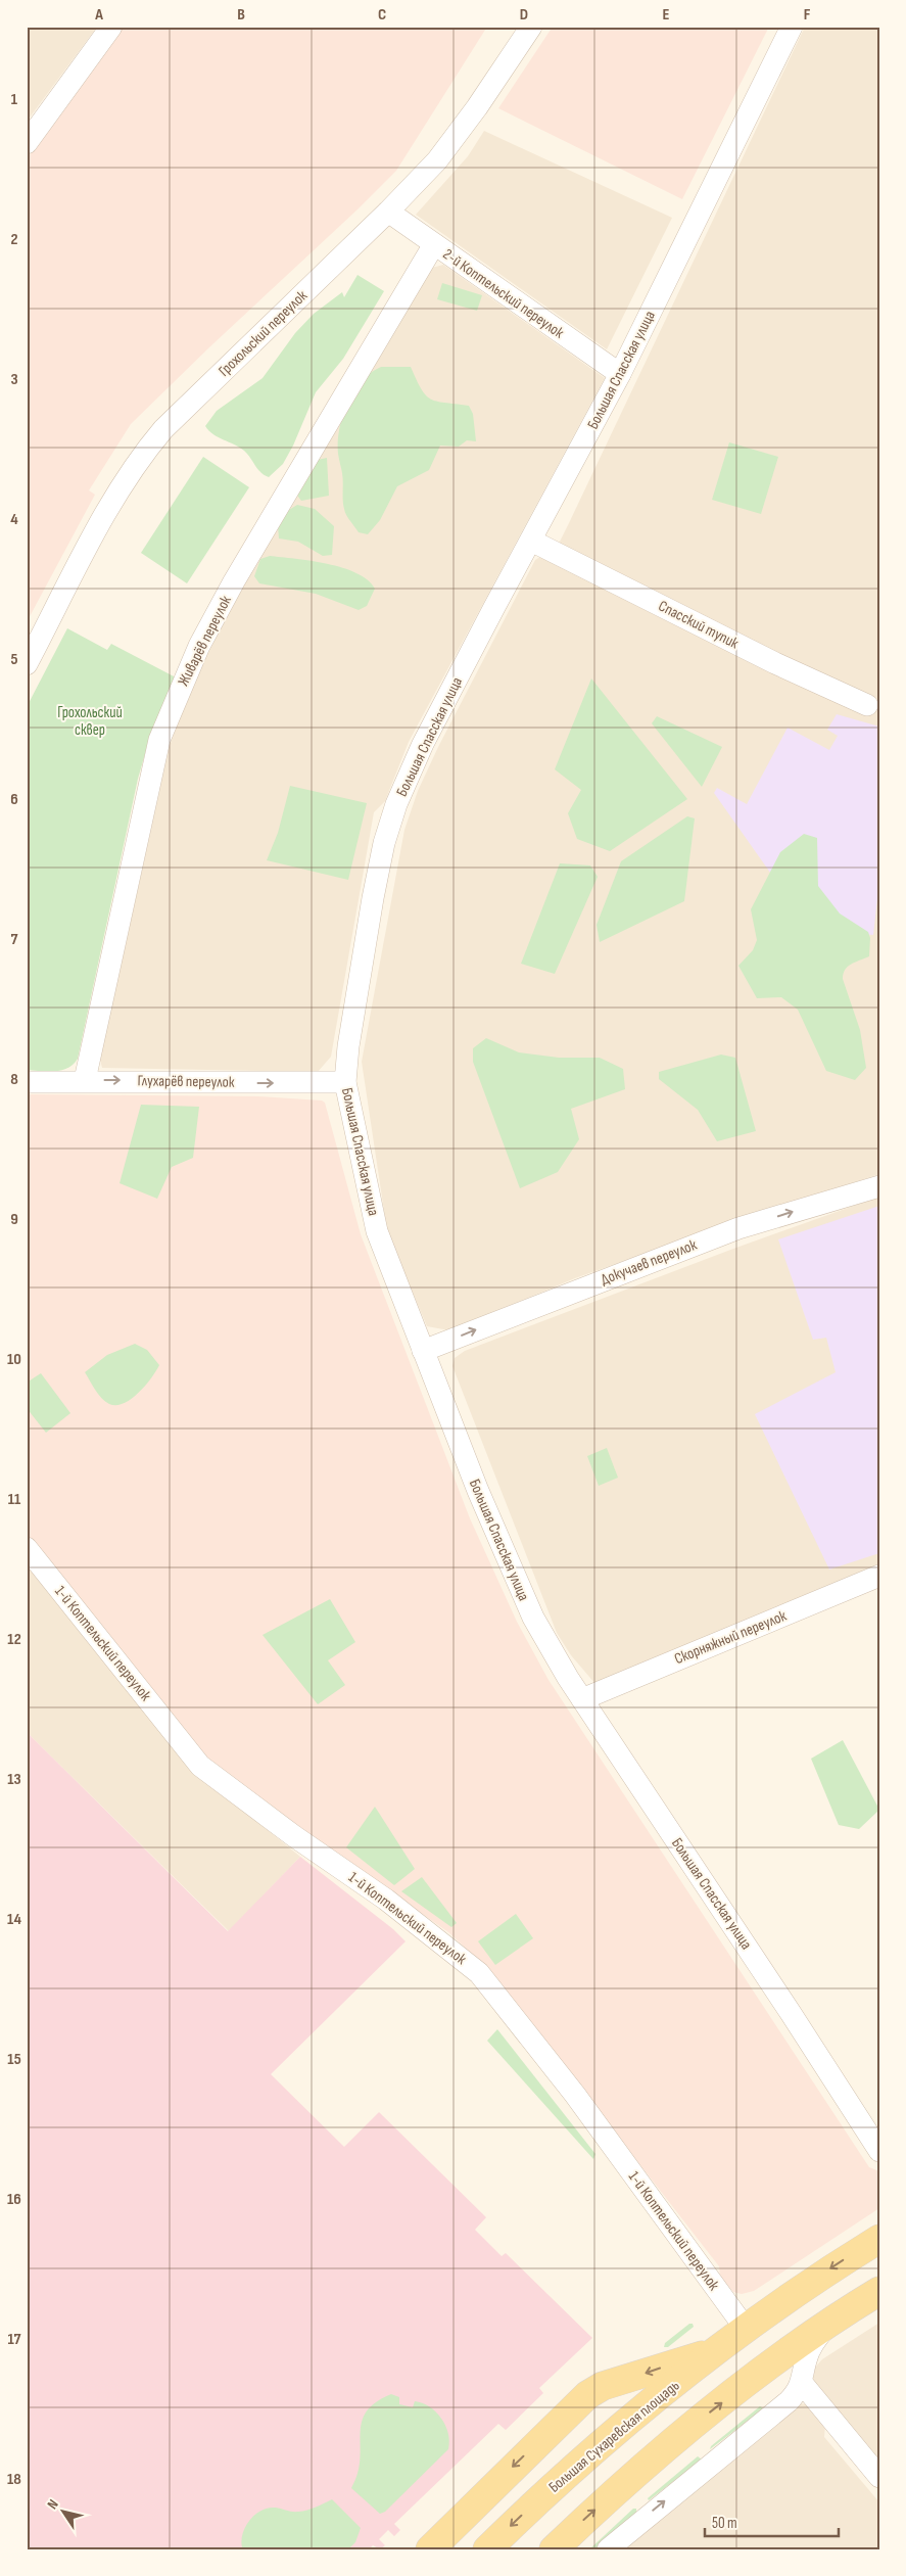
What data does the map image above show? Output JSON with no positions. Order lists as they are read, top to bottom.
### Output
{
  "streets": {
    "main road": ["Большая Сухаревская площадь"],
    "street": [
      "2-й Коптельский переулок",
      "Грохольский переулок",
      "Большая Спасская улица",
      "Спасский тупик",
      "Живарёв переулок",
      "Глухарёв переулок",
      "Докучаев переулок",
      "Скорняжный переулок",
      "1-й Коптельский переулок"
    ]
  },
  "crossings": [
    ["2-й Коптельский переулок", "Грохольский переулок"],
    ["2-й Коптельский переулок", "Большая Спасская улица"],
    ["2-й Коптельский переулок", "Живарёв переулок"],
    ["Большая Спасская улица", "Спасский тупик"],
    ["Большая Спасская улица", "Глухарёв переулок"],
    ["Большая Спасская улица", "Докучаев переулок"],
    ["Большая Спасская улица", "Скорняжный переулок"],
    ["Живарёв переулок", "Глухарёв переулок"],
    ["1-й Коптельский переулок", "Большая Сухаревская площадь"]
  ],
  "one_way": ["Глухарёв переулок", "Докучаев переулок"],
  "parks": ["Грохольский сквер"],
  "scale_bar": "50 m",
  "north": "top left",
  "grid": {
    "columns": [
      "A",
      "B",
      "C",
      "D",
      "E",
      "F"
    ],
    "rows": [
      "1",
      "2",
      "3",
      "4",
      "5",
      "6",
      "7",
      "8",
      "9",
      "10",
      "11",
      "12",
      "13",
      "14",
      "15",
      "16",
      "17",
      "18"
    ]
  }
}
